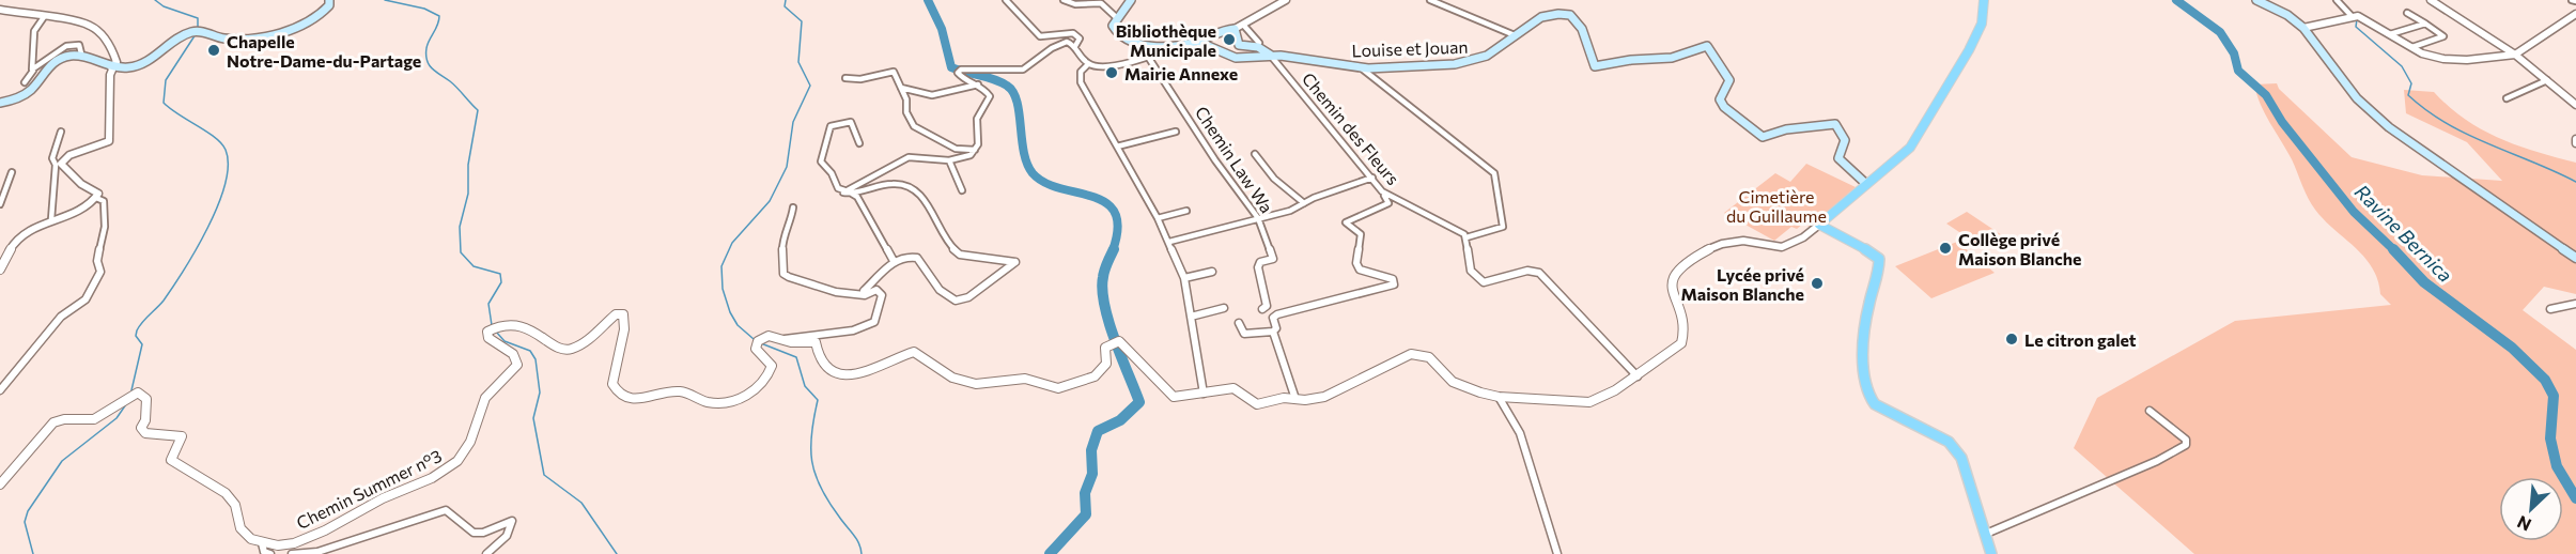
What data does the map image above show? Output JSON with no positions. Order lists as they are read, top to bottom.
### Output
{
  "streets": {
    "main road": ["Louise et Jouan"],
    "street": ["Chemin des Fleurs", "Chemin Law Wa", "Chemin Summer n°3"]
  },
  "crossings": [
    ["Louise et Jouan", "Chemin des Fleurs"]
  ],
  "water": ["Ravine Bernica"],
  "parks": ["Cimetière du Guillaume"],
  "places": [
    "Bibliothèque Municipale",
    "Chapelle Notre-Dame-du-Partage",
    "Mairie Annexe",
    "Collège privé Maison Blanche",
    "Lycée privé Maison Blanche",
    "Le citron galet"
  ],
  "north": "bottom left"
}
